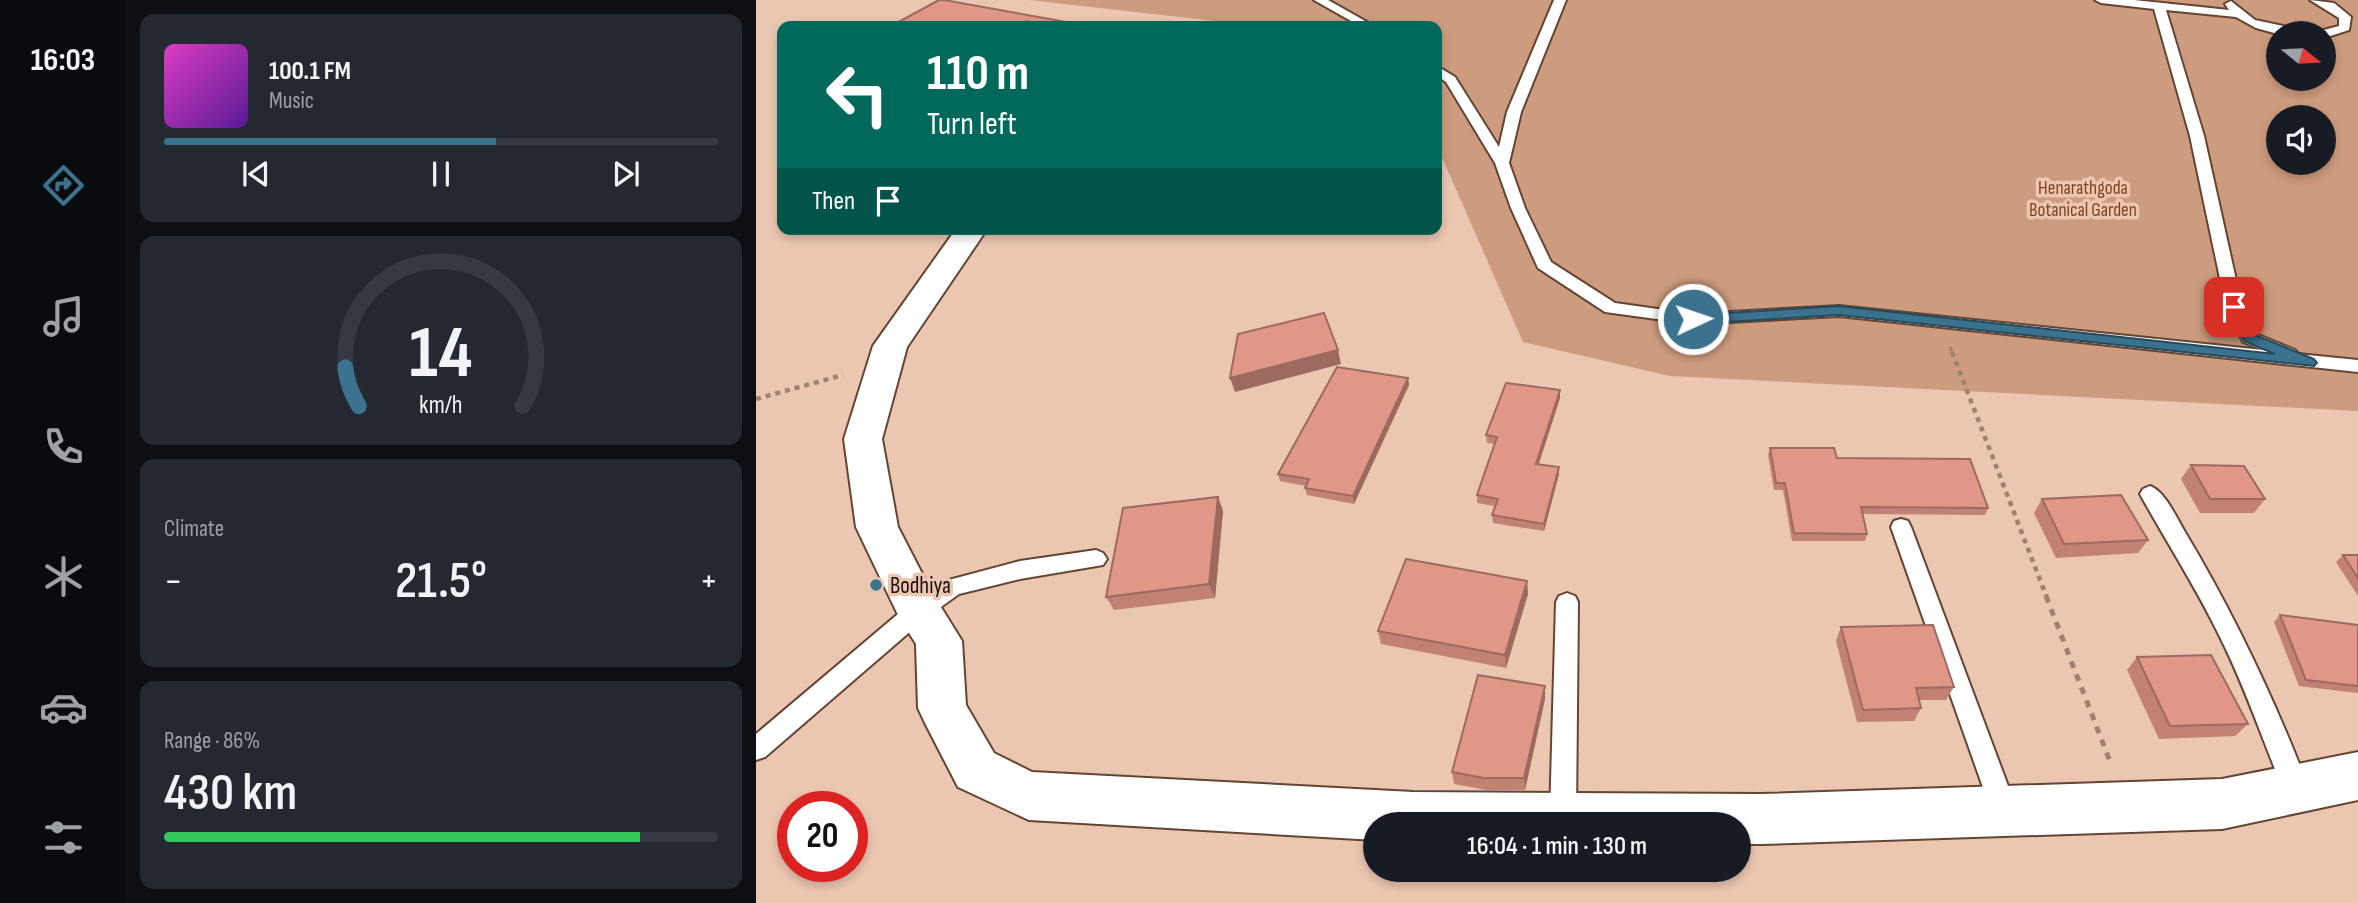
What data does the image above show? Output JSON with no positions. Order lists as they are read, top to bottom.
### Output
{
  "parks": ["Henarathgoda Botanical Garden"],
  "places": ["Bodhiya"],
  "north": "right",
  "page": {
    "tabs": "16:03",
    "turn": ["110 m", "Turn left"],
    "song": ["100.1 FM", "Music"],
    "then": "Then",
    "tile": [
      "Climate",
      ["Range · 86%", "430 km"]
    ],
    "heat": ["−", "21.5°", "+"],
    "limit": "20",
    "trip": "16:04 · 1 min · 130 m",
    "gauge": ["14", "km/h"]
  }
}
